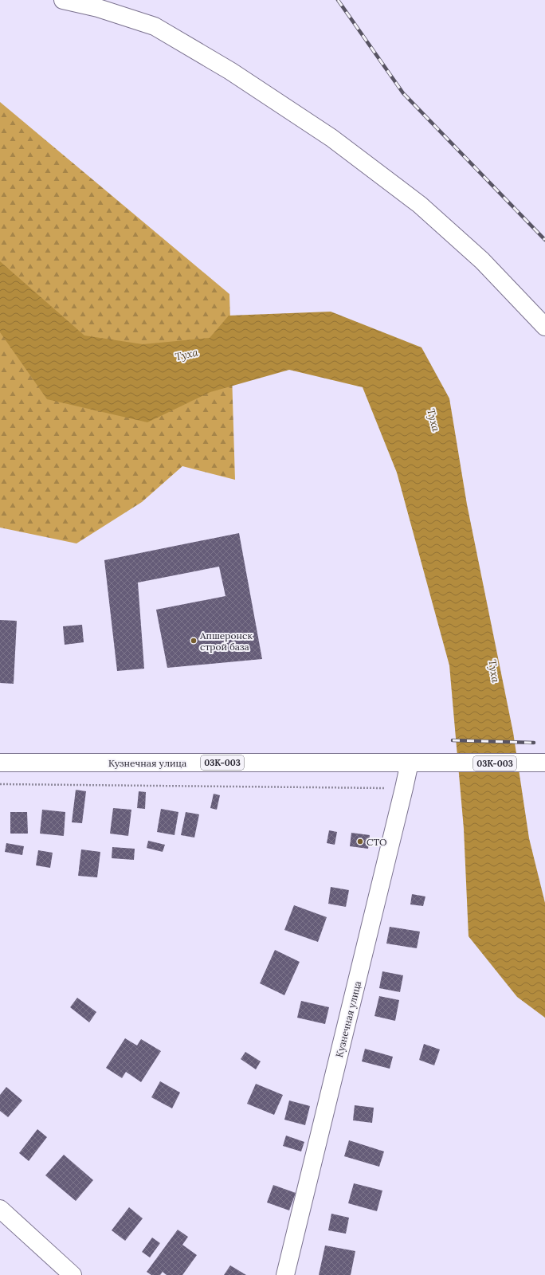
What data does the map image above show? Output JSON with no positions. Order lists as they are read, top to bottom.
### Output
{
  "streets": {
    "street": ["Кузнечная улица", "03К-003"]
  },
  "water": ["Туха"],
  "places": ["Апшеронск строй база", "СТО"]
}
